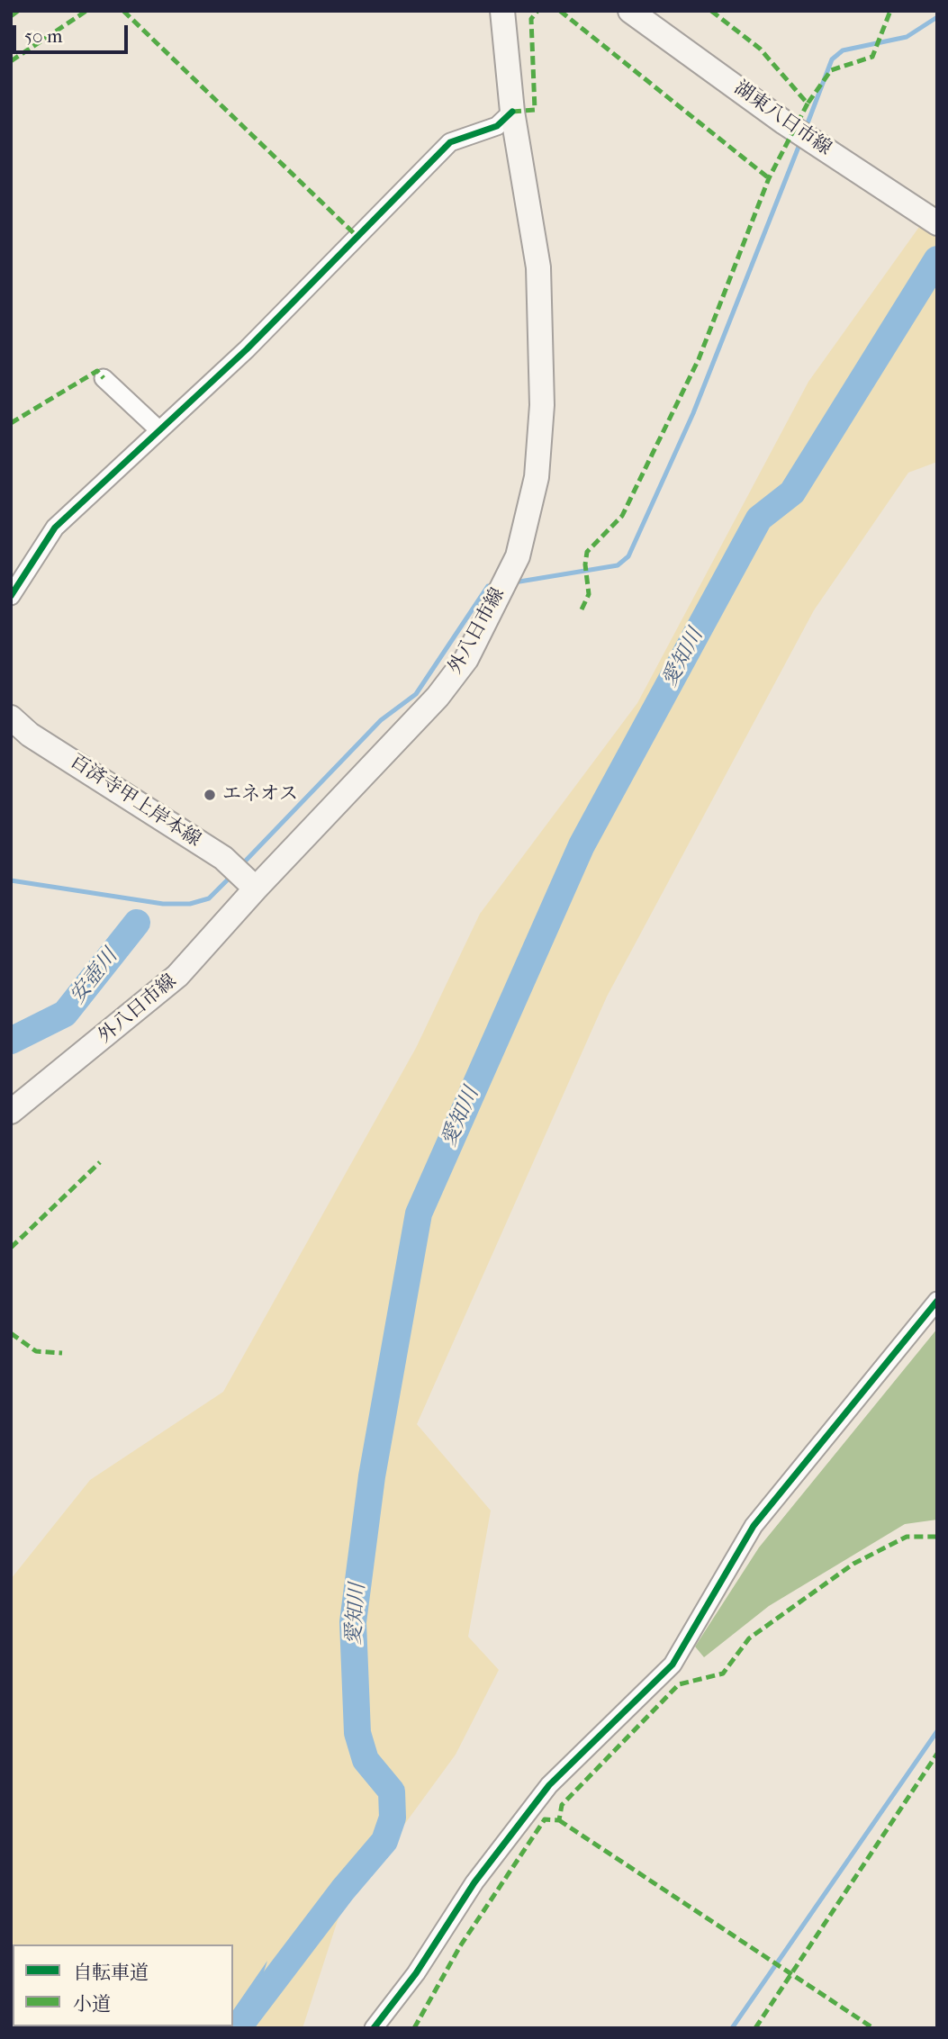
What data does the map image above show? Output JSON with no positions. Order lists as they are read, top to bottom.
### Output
{
  "streets": {
    "main road": ["湖東八日市線", "外八日市線", "百済寺甲上岸本線"]
  },
  "crossings": [
    ["外八日市線", "百済寺甲上岸本線"]
  ],
  "water": ["愛知川", "安壺川"],
  "places": ["エネオス"],
  "legend": ["自転車道", "小道"],
  "scale_bar": "50 m"
}
